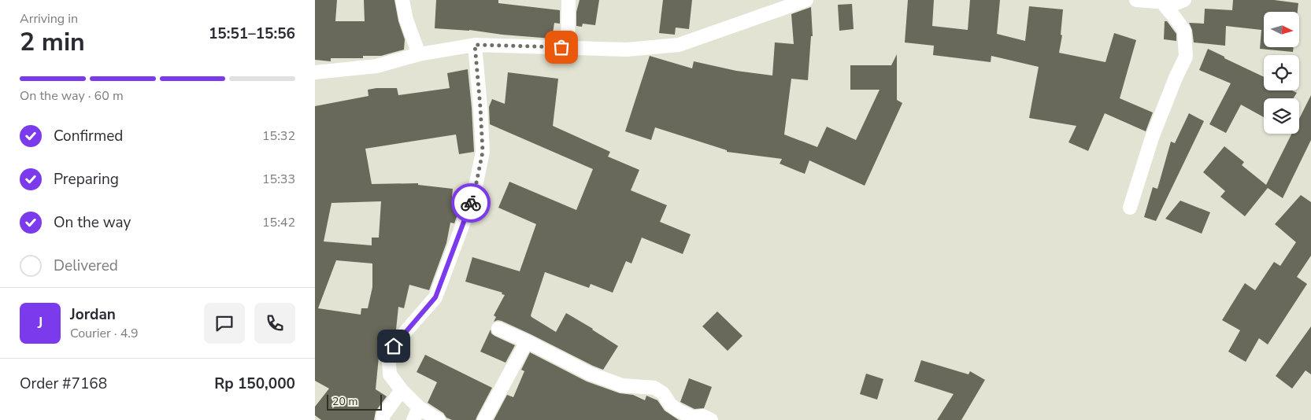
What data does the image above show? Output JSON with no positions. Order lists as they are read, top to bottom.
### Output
{
  "scale_bar": "20 m",
  "north": "right",
  "page": {
    "heading": ["2 min", "Arriving in", "15:51–15:56"],
    "panel": [
      "Jordan",
      "Courier · 4.9",
      "Order #7168",
      "Rp 150,000"
    ],
    "bar": "On the way · 60 m",
    "list": [
      ["Confirmed", "15:32"],
      ["Preparing", "15:33"],
      ["On the way", "15:42"],
      "Delivered"
    ],
    "round": "J",
    "scale": "20 m"
  }
}
